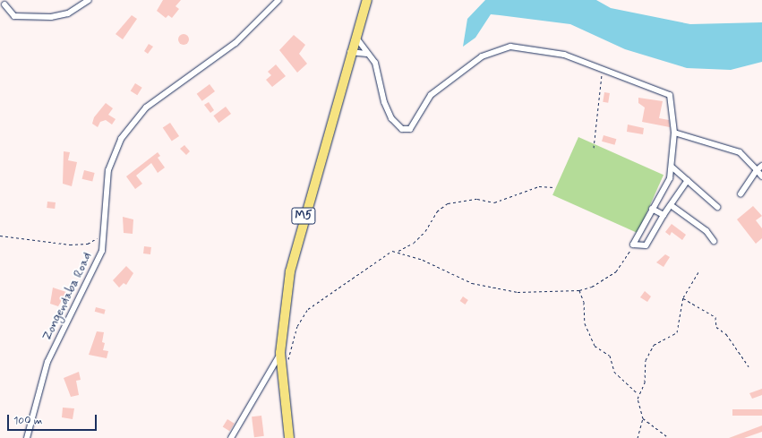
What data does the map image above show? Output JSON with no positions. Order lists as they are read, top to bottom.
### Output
{
  "streets": {
    "highway": ["M5"],
    "street": ["Zongendaba Road"]
  },
  "scale_bar": "100 m"
}
